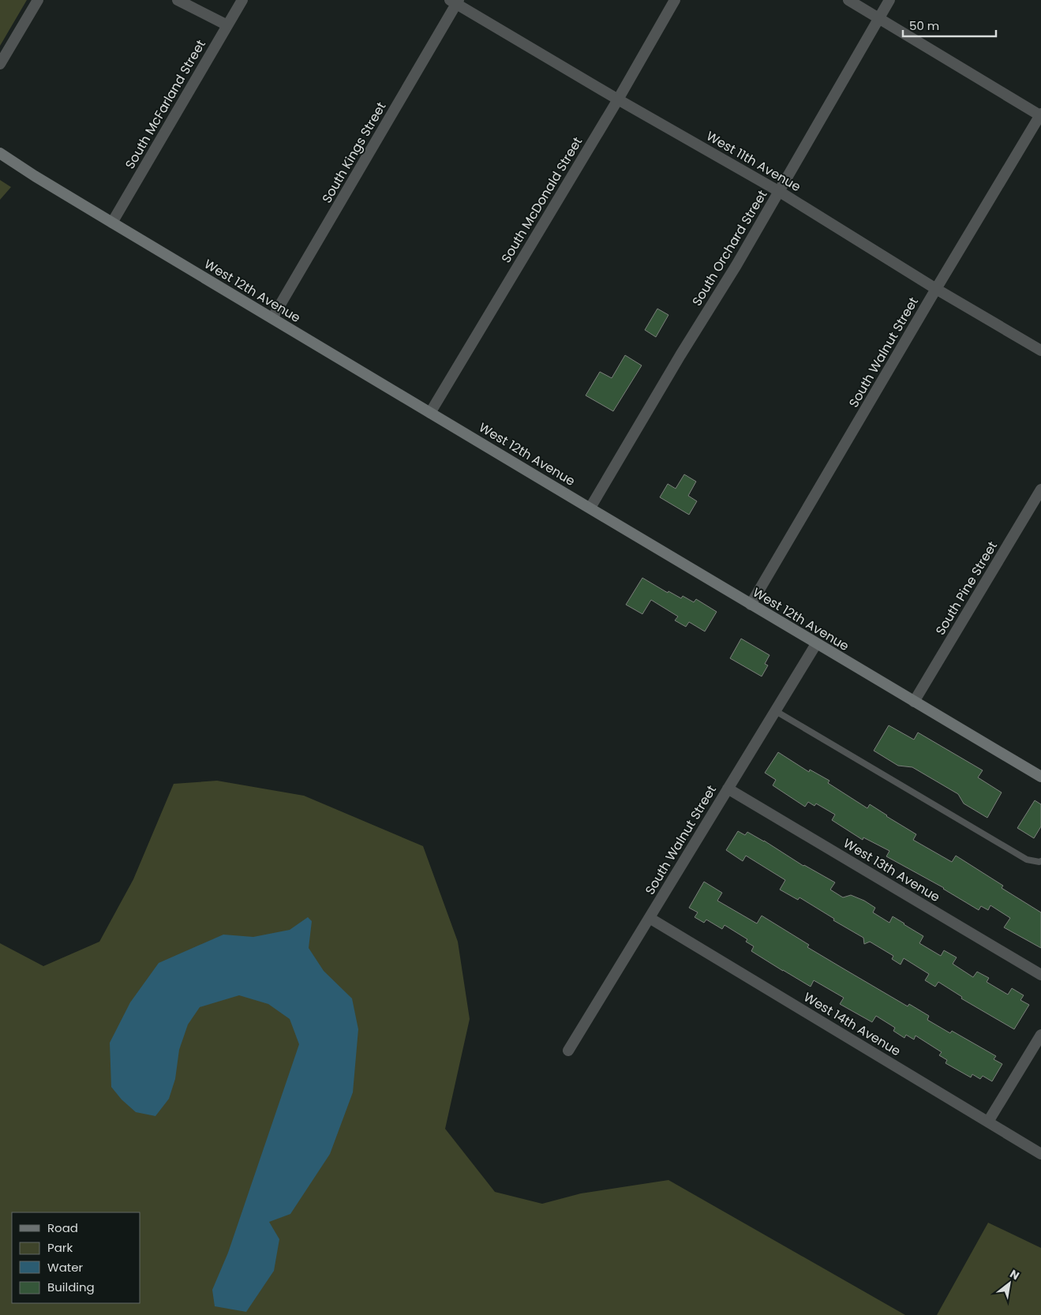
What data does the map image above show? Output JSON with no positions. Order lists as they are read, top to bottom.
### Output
{
  "streets": {
    "main road": ["West 12th Avenue"],
    "street": [
      "South McFarland Street",
      "South Kings Street",
      "West 11th Avenue",
      "South McDonald Street",
      "South Orchard Street",
      "South Walnut Street",
      "South Pine Street",
      "West 13th Avenue",
      "West 14th Avenue"
    ]
  },
  "crossings": [
    ["South McFarland Street", "West 12th Avenue"],
    ["South Kings Street", "West 11th Avenue"],
    ["South Kings Street", "West 12th Avenue"],
    ["West 11th Avenue", "South McDonald Street"],
    ["West 11th Avenue", "South Orchard Street"],
    ["West 11th Avenue", "South Walnut Street"],
    ["South McDonald Street", "West 12th Avenue"],
    ["South Orchard Street", "West 12th Avenue"],
    ["West 12th Avenue", "South Walnut Street"],
    ["West 12th Avenue", "South Pine Street"],
    ["South Walnut Street", "West 13th Avenue"],
    ["South Walnut Street", "West 14th Avenue"]
  ],
  "legend": [
    "Road",
    "Park",
    "Water",
    "Building"
  ],
  "scale_bar": "50 m",
  "north": "top right"
}
